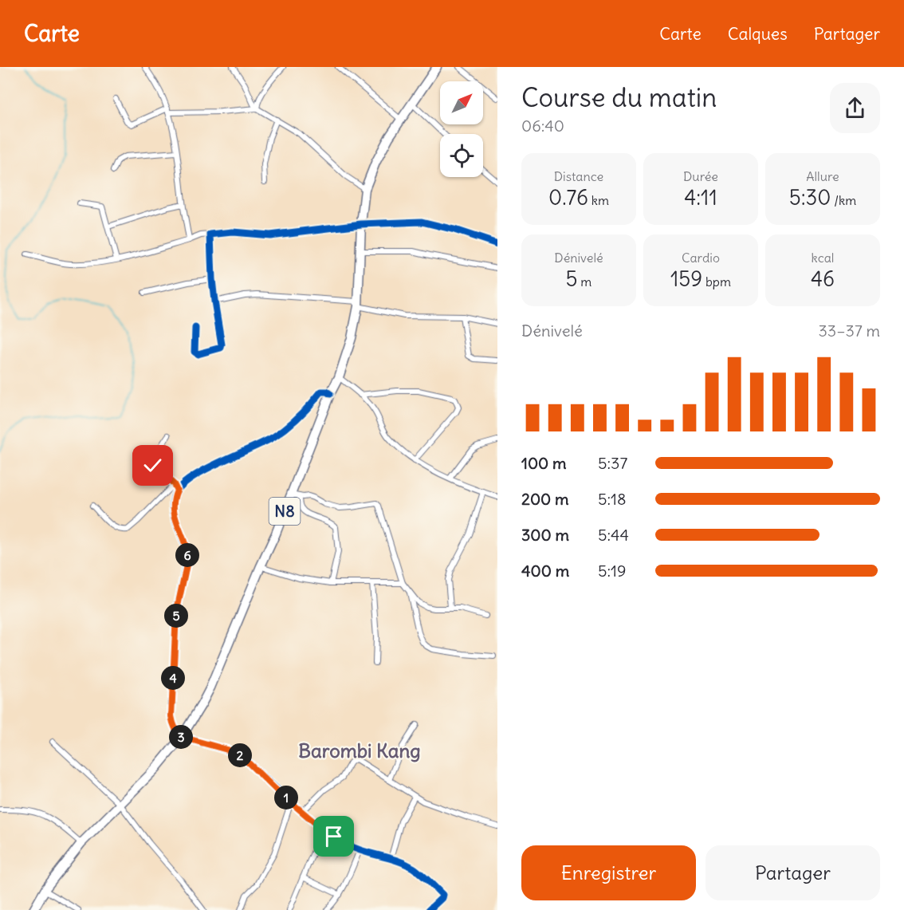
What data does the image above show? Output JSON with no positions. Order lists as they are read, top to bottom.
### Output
{
  "streets": {
    "highway": ["N8"]
  },
  "districts": ["Barombi Kang"],
  "north": "top right",
  "page": {
    "header": "Carte",
    "nav": ["Carte", "Calques", "Partager"],
    "heading": ["Course du matin", "06:40"],
    "stats": [
      ["Distance", "0.76 km"],
      ["Durée", "4:11"],
      ["Allure", "5:30 /km"],
      ["Dénivelé", "5 m"],
      ["Cardio", "159 bpm"],
      ["kcal", "46"]
    ],
    "chart": ["Dénivelé", "33–37 m"],
    "list": [
      {
        "name": "100 m",
        "note": "5:37"
      },
      {
        "name": "200 m",
        "note": "5:18"
      },
      {
        "name": "300 m",
        "note": "5:44"
      },
      {
        "name": "400 m",
        "note": "5:19"
      }
    ],
    "pins": [
      "6",
      "5",
      "4",
      "3",
      "2",
      "1"
    ],
    "buttons": ["Enregistrer", "Partager"]
  }
}
